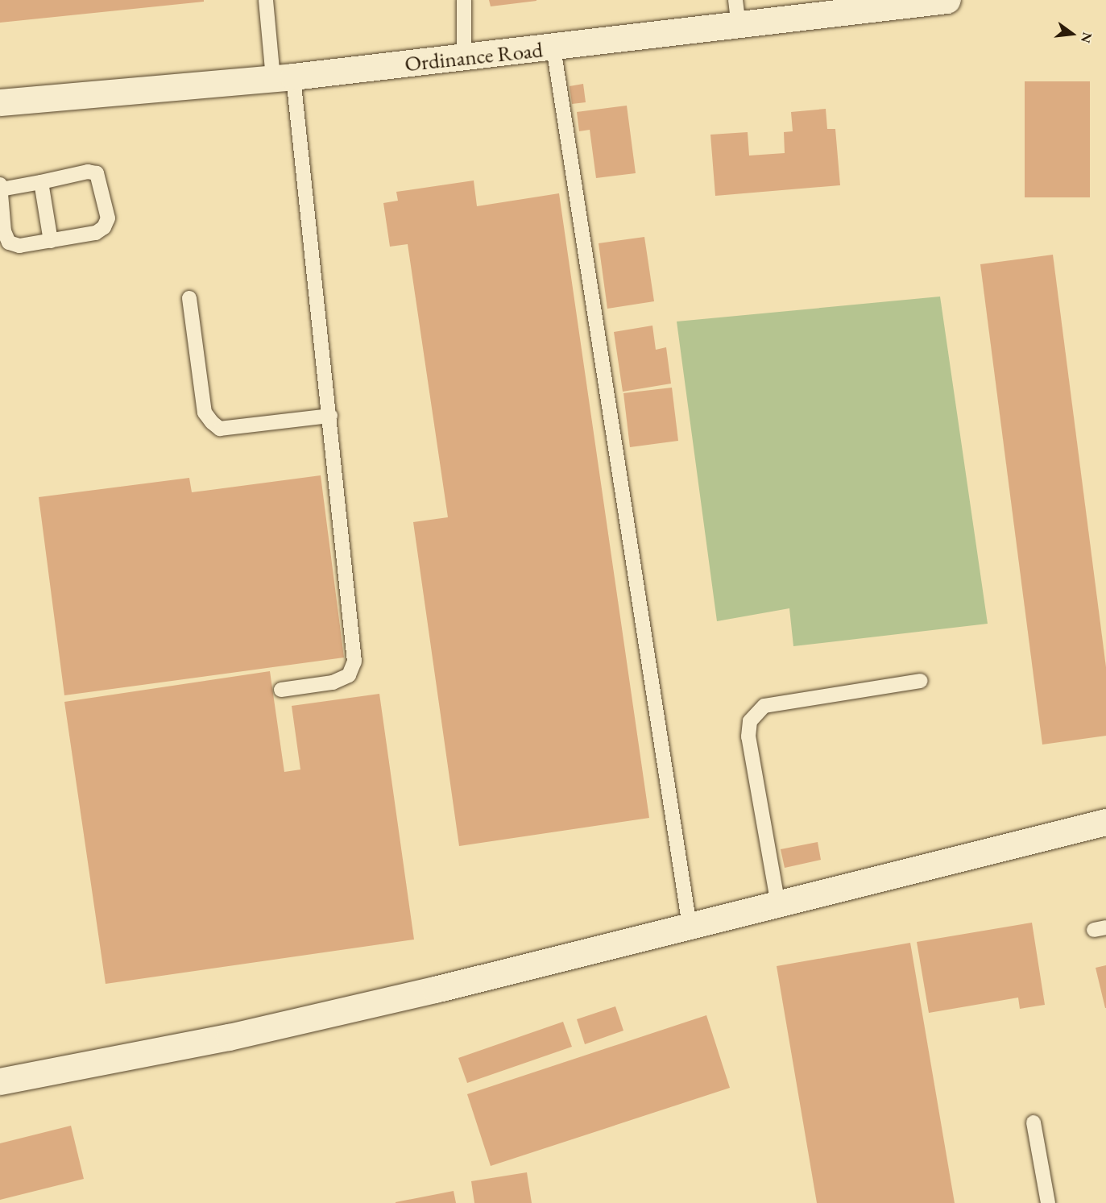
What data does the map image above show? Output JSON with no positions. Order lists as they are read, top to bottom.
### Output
{
  "streets": {
    "street": ["Ordinance Road"]
  },
  "north": "right"
}
